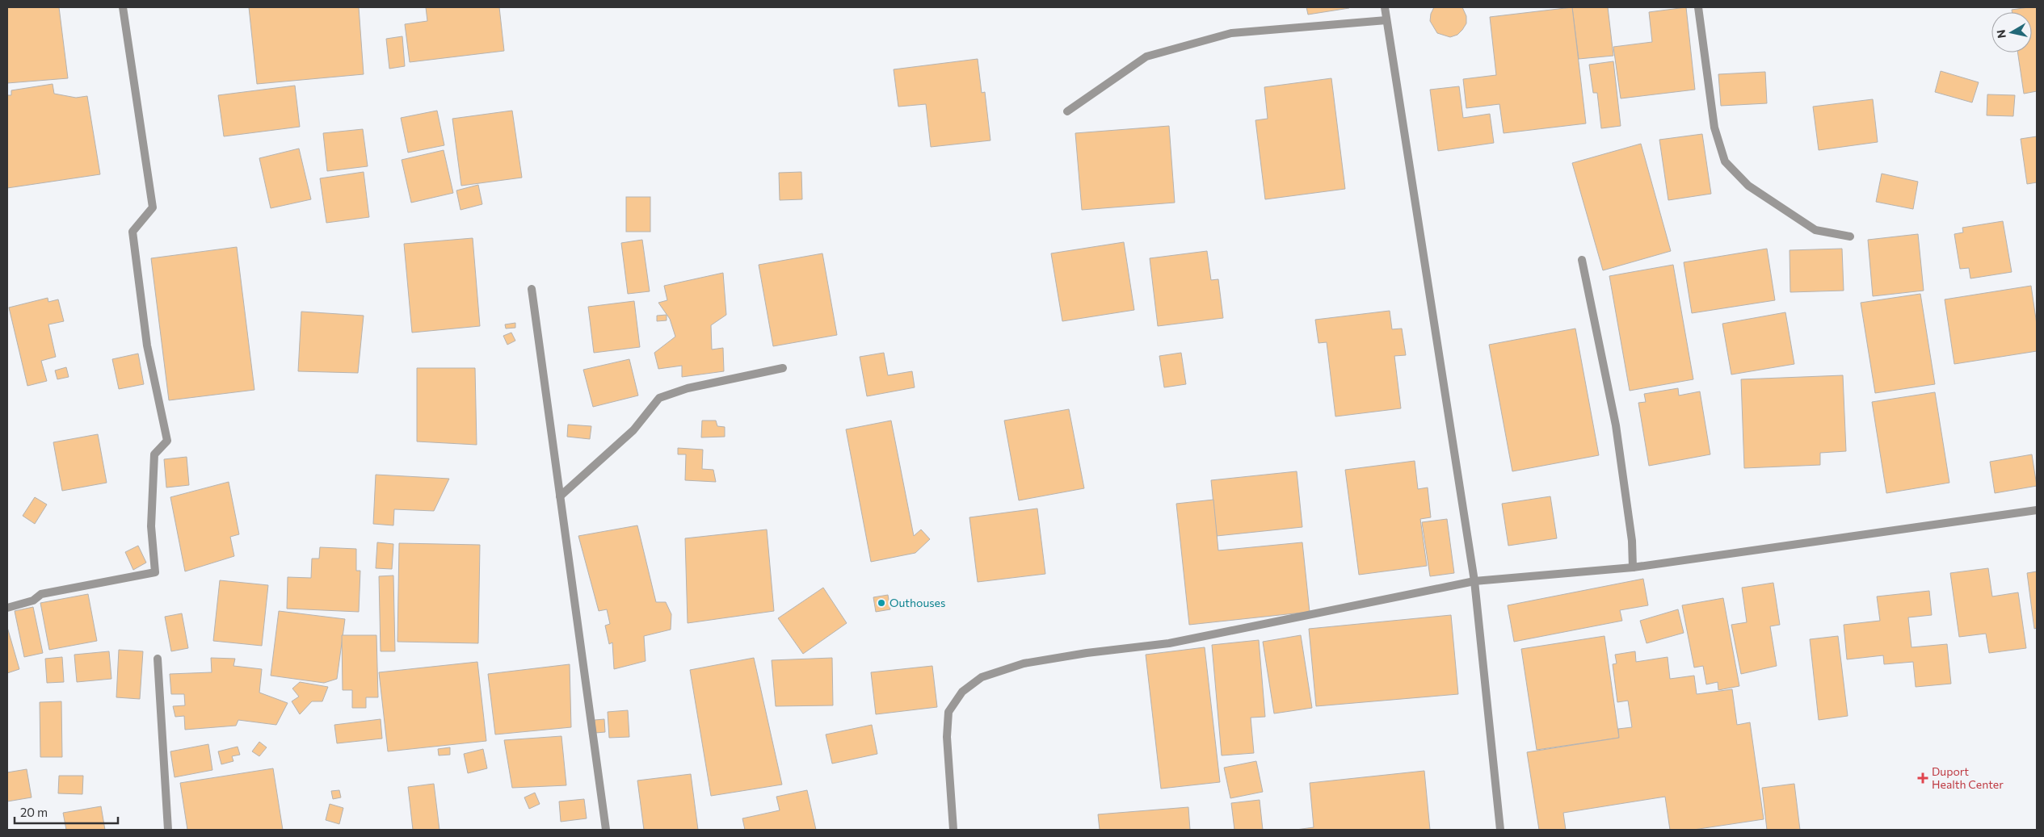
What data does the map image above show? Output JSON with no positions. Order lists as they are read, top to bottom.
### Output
{
  "places": {
    "other": ["Outhouses"],
    "health": ["Duport Health Center"]
  },
  "scale_bar": "20 m",
  "north": "left"
}
